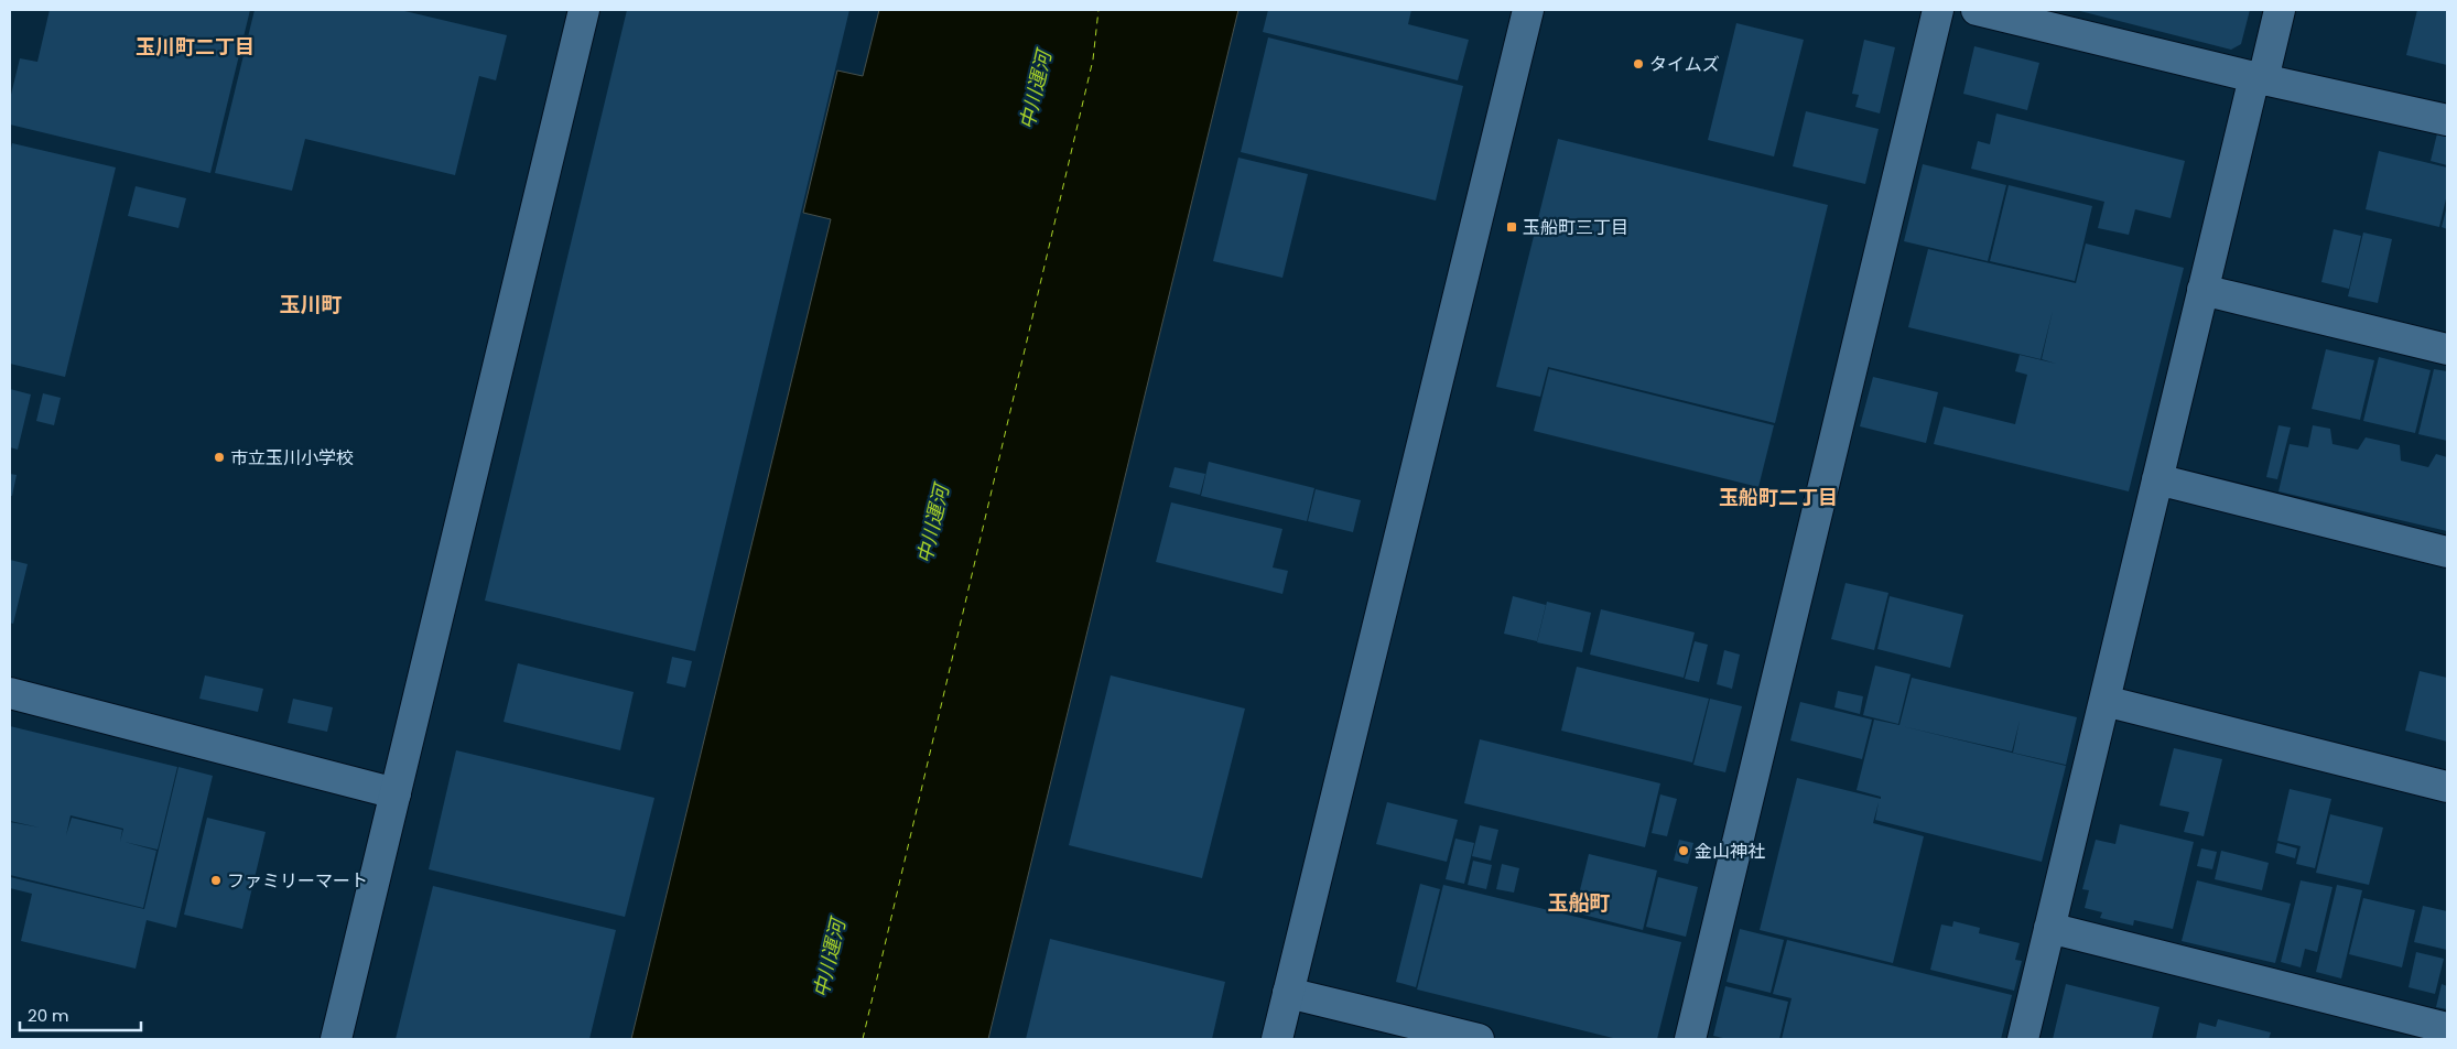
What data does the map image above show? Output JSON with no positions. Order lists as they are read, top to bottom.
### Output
{
  "districts": [
    "玉川町二丁目",
    "玉川町",
    "玉船町二丁目",
    "玉船町"
  ],
  "water": ["中川運河"],
  "places": {
    "other": [
      "タイムズ",
      "市立玉川小学校",
      "金山神社",
      "ファミリーマート"
    ],
    "transit": ["玉船町三丁目"]
  },
  "scale_bar": "20 m"
}
